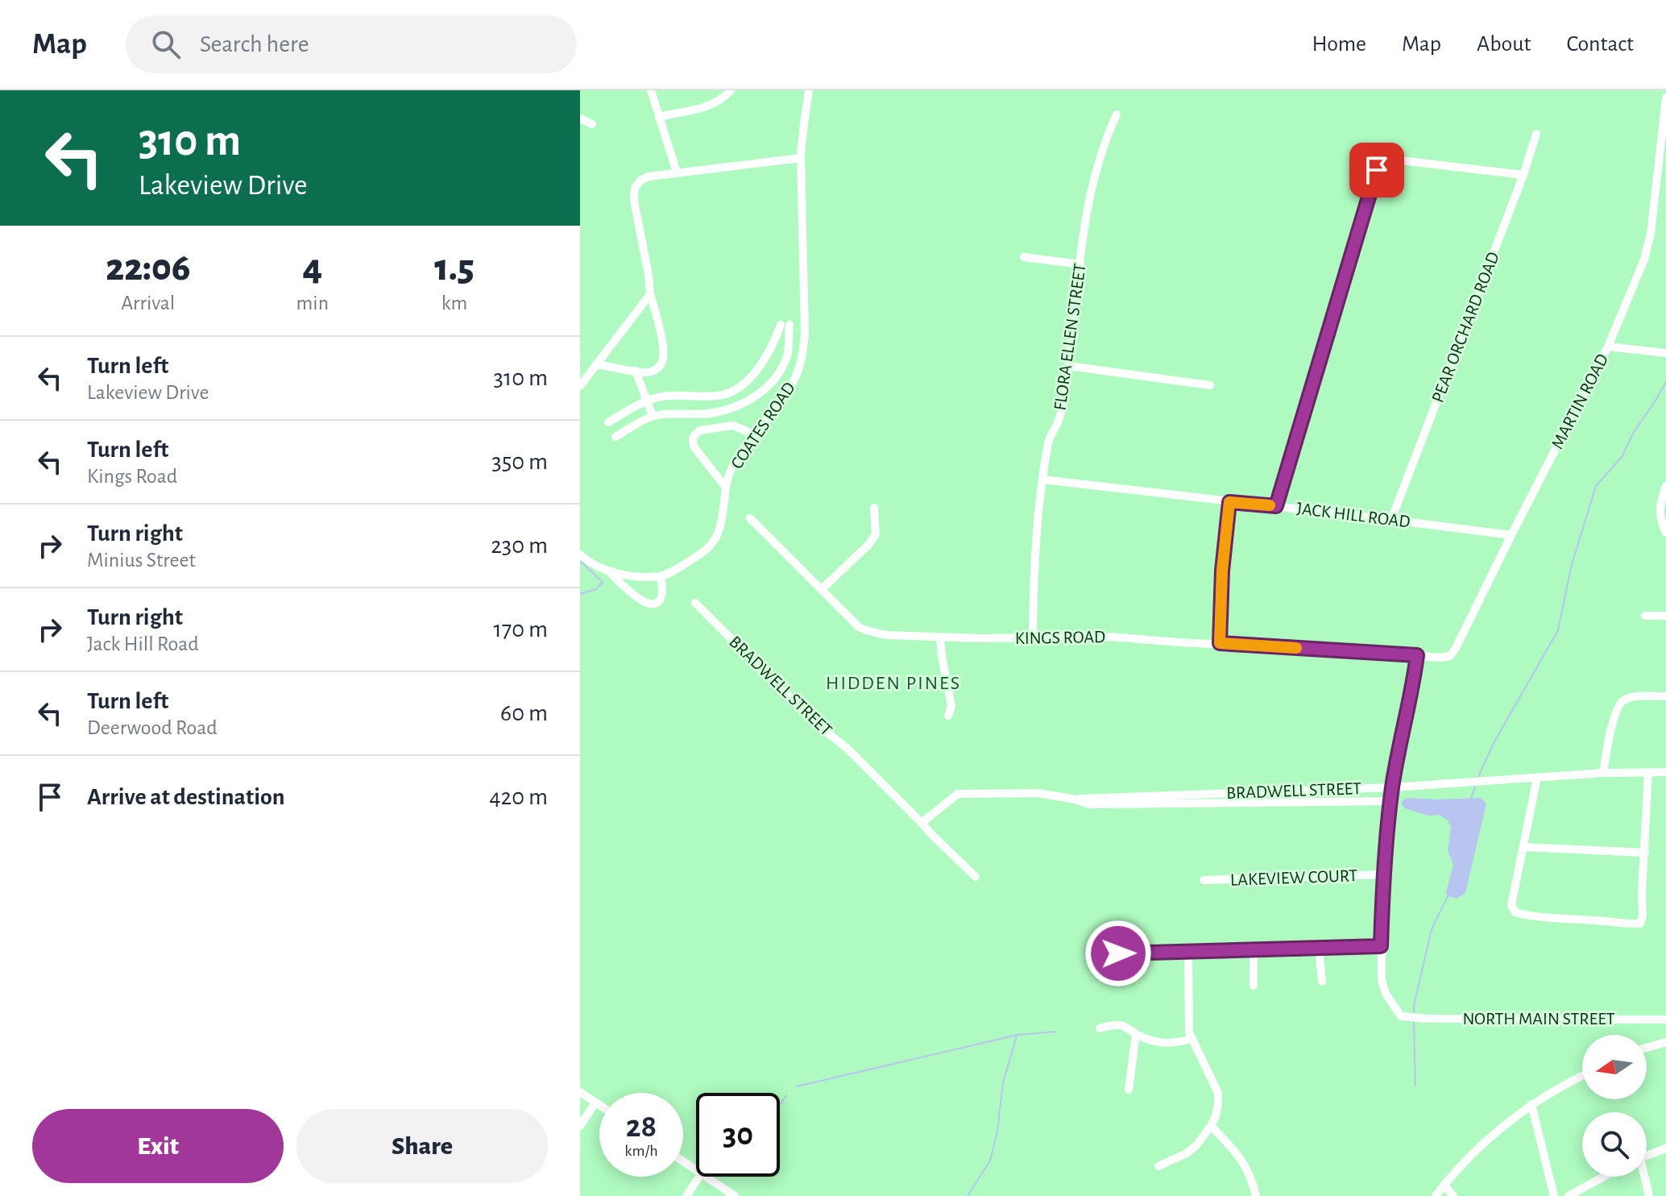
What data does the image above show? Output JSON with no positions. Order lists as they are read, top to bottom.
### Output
{
  "streets": {
    "street": [
      "PEAR ORCHARD ROAD",
      "FLORA ELLEN STREET",
      "MARTIN ROAD",
      "COATES ROAD",
      "JACK HILL ROAD",
      "KINGS ROAD",
      "BRADWELL STREET",
      "LAKEVIEW COURT",
      "NORTH MAIN STREET"
    ]
  },
  "crossings": [
    ["PEAR ORCHARD ROAD", "JACK HILL ROAD"],
    ["FLORA ELLEN STREET", "JACK HILL ROAD"],
    ["FLORA ELLEN STREET", "KINGS ROAD"],
    ["MARTIN ROAD", "JACK HILL ROAD"],
    ["MARTIN ROAD", "KINGS ROAD"]
  ],
  "districts": ["HIDDEN PINES"],
  "north": "left",
  "page": {
    "header": "Map",
    "search": "Search here",
    "nav": [
      "Home",
      "Map",
      "About",
      "Contact"
    ],
    "turn": ["310 m", "Lakeview Drive"],
    "eta": [
      "22:06",
      "Arrival",
      "4",
      "min",
      "1.5",
      "km"
    ],
    "list": [
      {
        "name": "Turn left",
        "note": "Lakeview Drive",
        "value": "310 m"
      },
      {
        "name": "Turn left",
        "note": "Kings Road",
        "value": "350 m"
      },
      {
        "name": "Turn right",
        "note": "Minius Street",
        "value": "230 m"
      },
      {
        "name": "Turn right",
        "note": "Jack Hill Road",
        "value": "170 m"
      },
      {
        "name": "Turn left",
        "note": "Deerwood Road",
        "value": "60 m"
      },
      {
        "name": "Arrive at destination",
        "value": "420 m"
      }
    ],
    "speed": "28 km/h",
    "limit": "30",
    "buttons": ["Exit", "Share"]
  }
}
